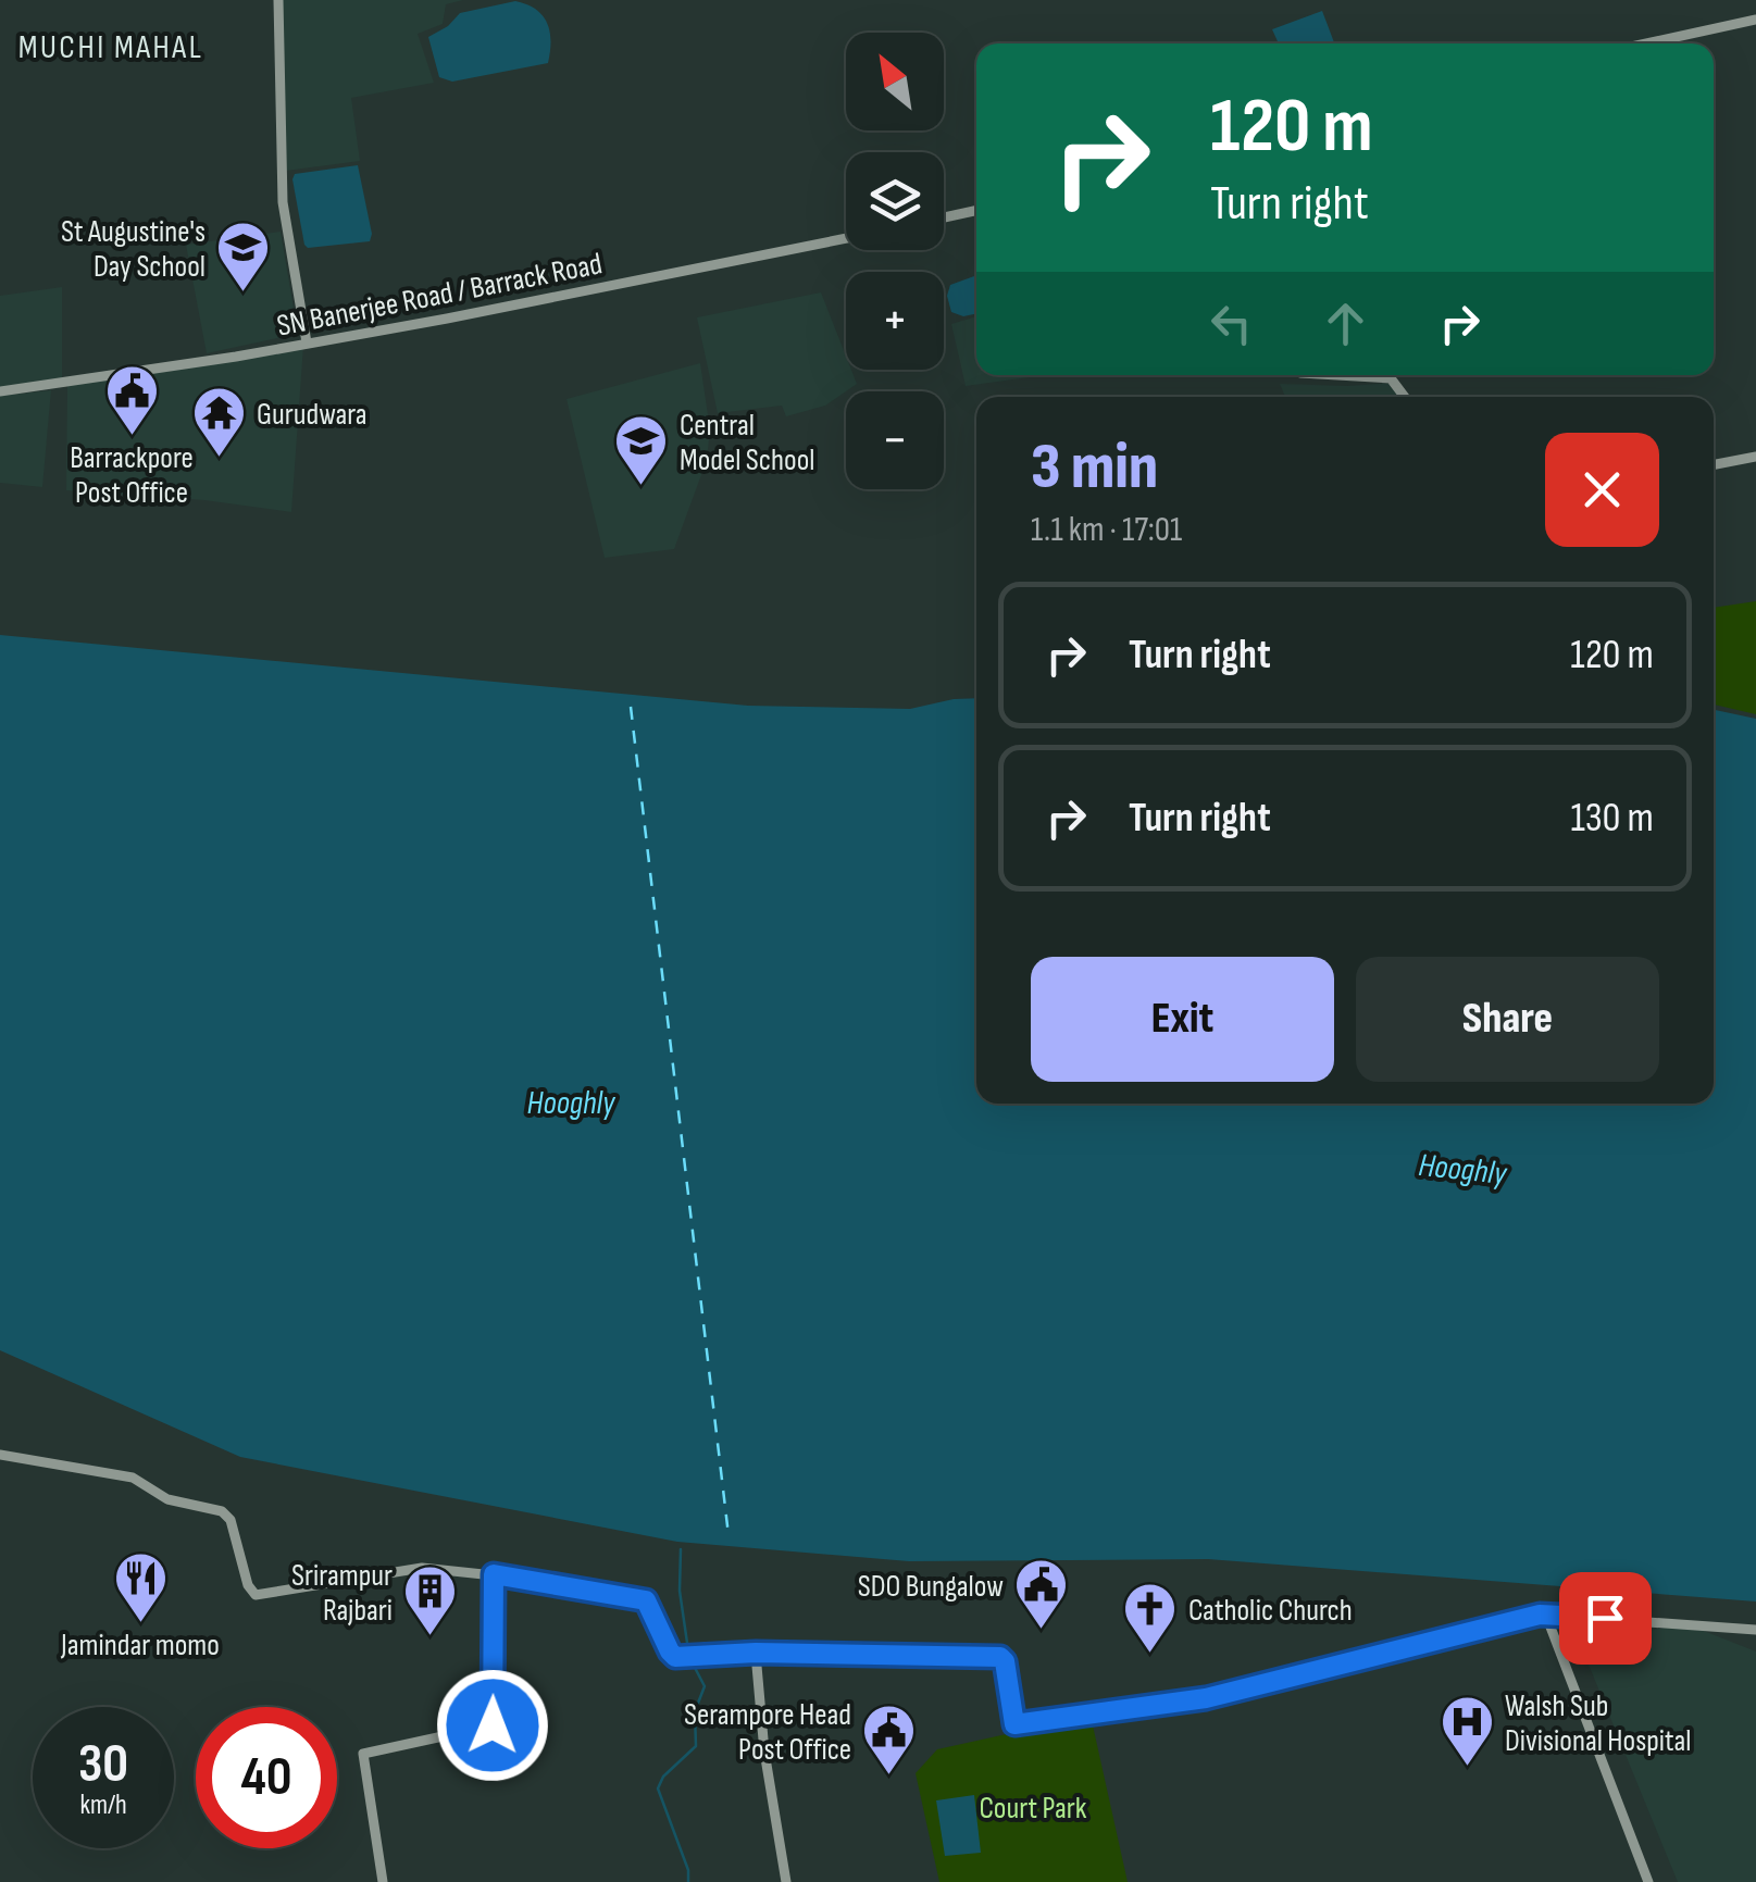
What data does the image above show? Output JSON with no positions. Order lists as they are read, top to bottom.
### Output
{
  "streets": {
    "street": ["SN Banerjee Road / Barrack Road"]
  },
  "districts": ["MUCHI MAHAL"],
  "water": ["Hooghly"],
  "parks": ["Court Park"],
  "places": {
    "school or university": ["St Augustine's Day School", "Central Model School"],
    "public building": ["Barrackpore Post Office", "SDO Bungalow", "Serampore Head Post Office"],
    "temple": ["Gurudwara"],
    "restaurant": ["Jamindar momo"],
    "building": ["Srirampur Rajbari"],
    "church": ["Catholic Church"],
    "hospital": ["Walsh Sub Divisional Hospital"]
  },
  "north": "top left",
  "page": {
    "map_buttons": ["+", "−"],
    "turn": ["120 m", "Turn right"],
    "heading": ["3 min", "1.1 km · 17:01"],
    "list": [
      {
        "name": "Turn right",
        "value": "120 m"
      },
      {
        "name": "Turn right",
        "value": "130 m"
      }
    ],
    "buttons": ["Exit", "Share"],
    "speed": "30 km/h",
    "limit": "40"
  }
}
